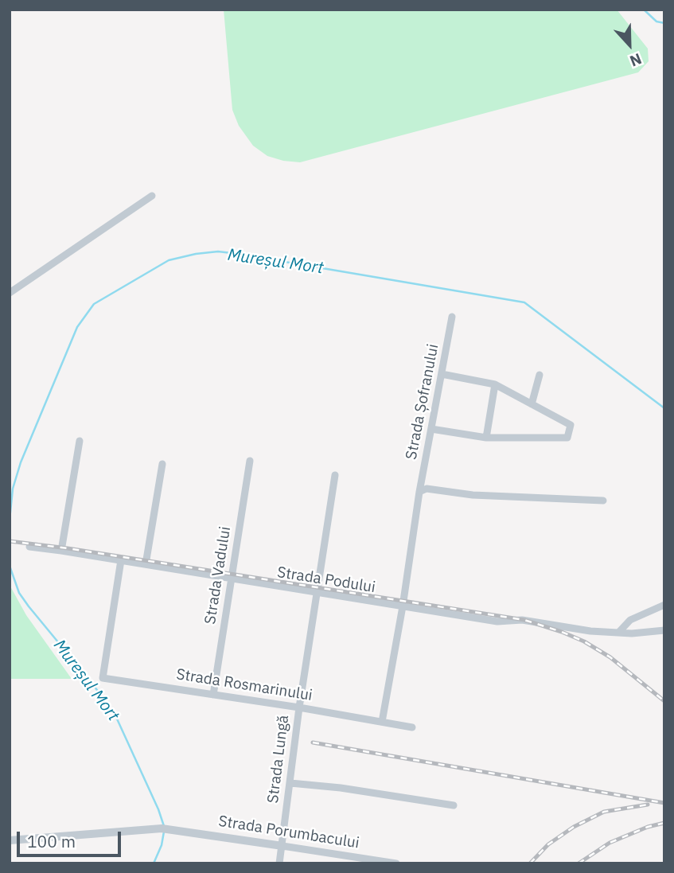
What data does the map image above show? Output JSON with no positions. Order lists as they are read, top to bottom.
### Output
{
  "streets": {
    "street": [
      "Strada Șofranului",
      "Strada Vadului",
      "Strada Podului",
      "Strada Rosmarinului",
      "Strada Lungă",
      "Strada Porumbacului"
    ]
  },
  "crossings": [
    ["Strada Vadului", "Strada Podului"],
    ["Strada Vadului", "Strada Rosmarinului"],
    ["Strada Podului", "Strada Rosmarinului"],
    ["Strada Podului", "Strada Lungă"],
    ["Strada Rosmarinului", "Strada Lungă"],
    ["Strada Lungă", "Strada Porumbacului"]
  ],
  "water": ["Mureșul Mort"],
  "scale_bar": "100 m",
  "north": "bottom"
}
